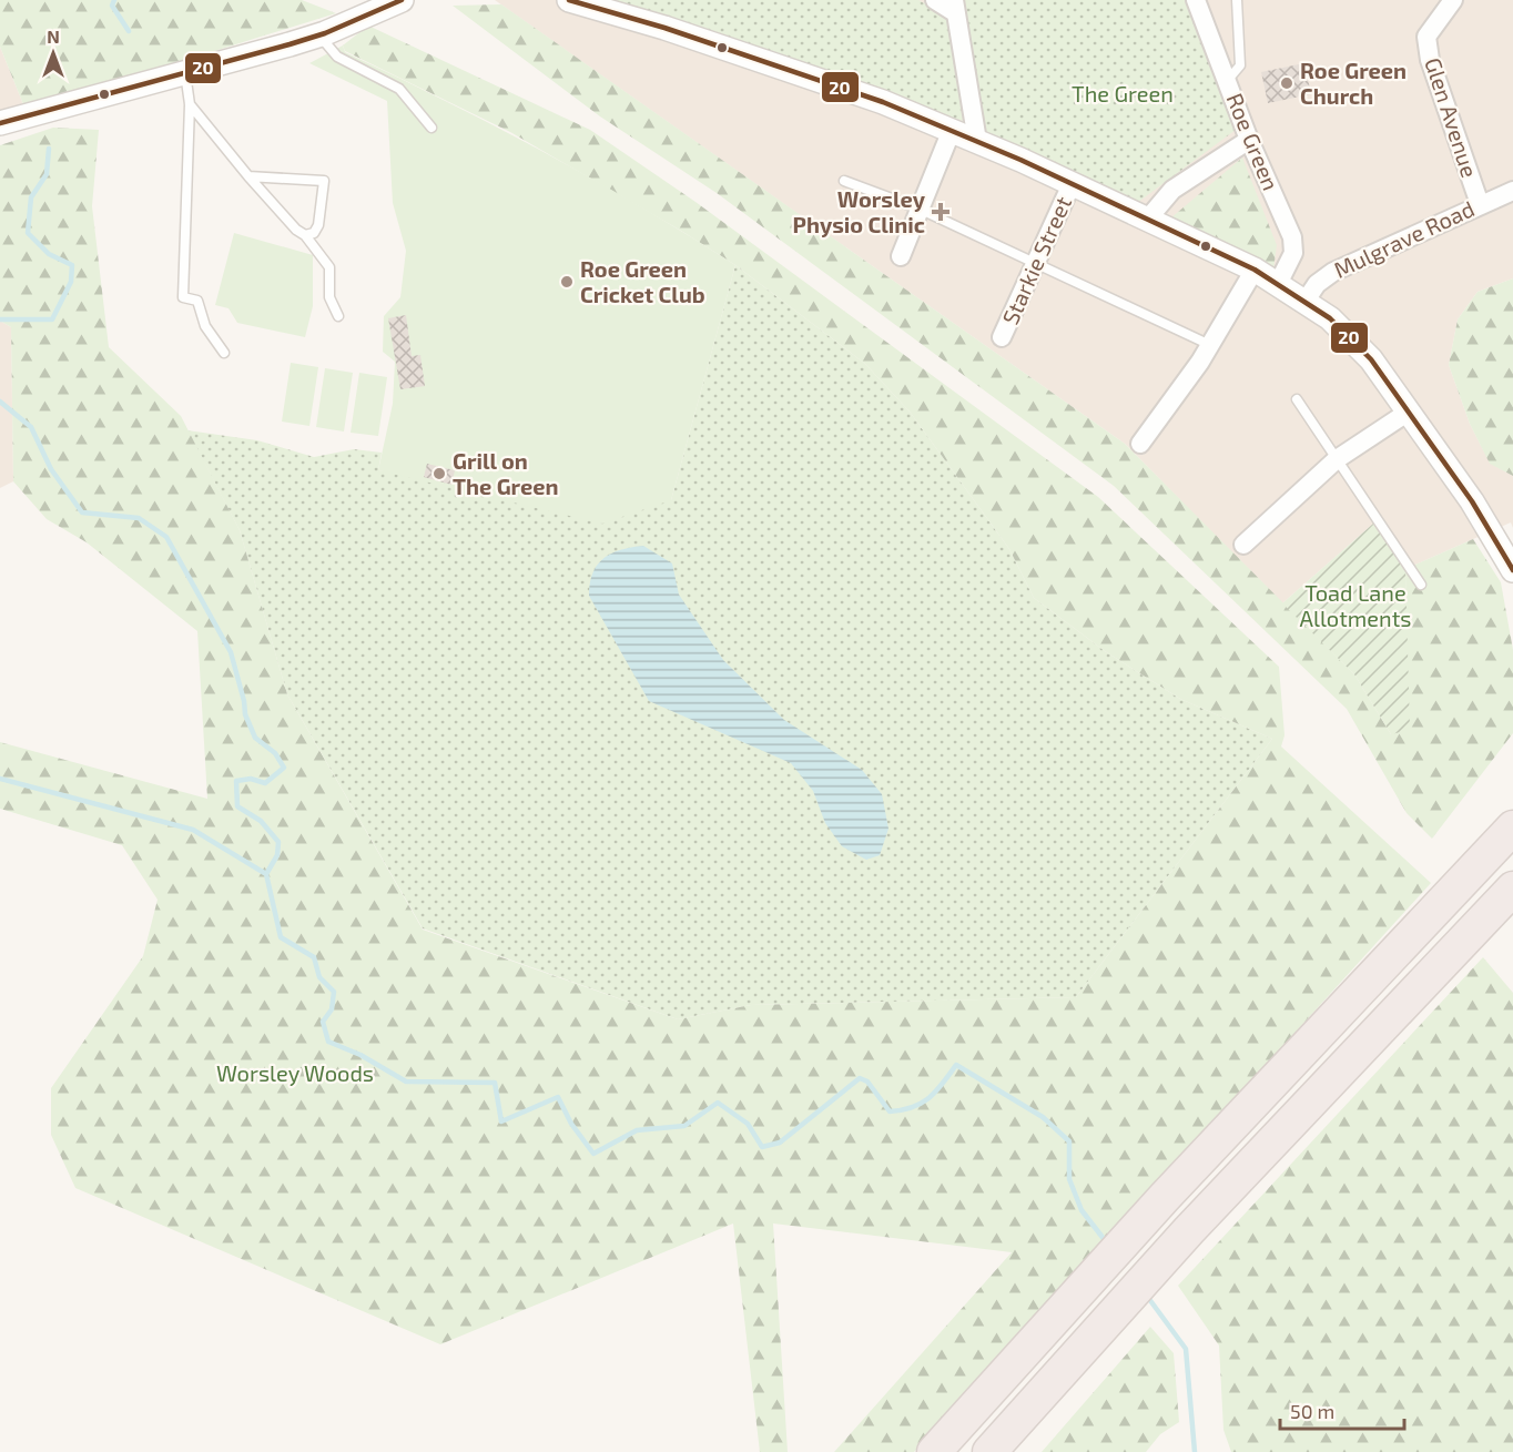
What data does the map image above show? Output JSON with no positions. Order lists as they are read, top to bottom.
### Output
{
  "streets": {
    "street": [
      "Glen Avenue",
      "Roe Green",
      "Mulgrave Road",
      "Starkie Street"
    ]
  },
  "crossings": [
    ["Glen Avenue", "Mulgrave Road"]
  ],
  "parks": ["The Green", "Toad Lane Allotments", "Worsley Woods"],
  "places": {
    "other": ["Roe Green Church", "Roe Green Cricket Club", "Grill on The Green"],
    "health": ["Worsley Physio Clinic"]
  },
  "lines": ["transit line 20"],
  "scale_bar": "50 m",
  "north": "top"
}
